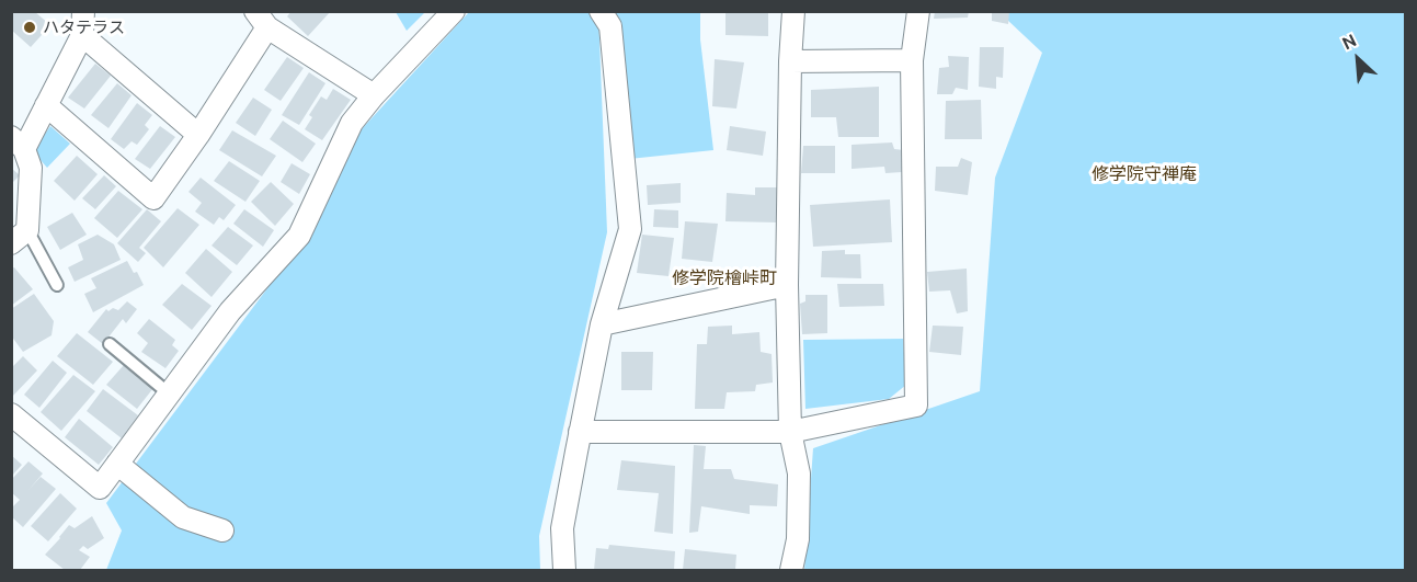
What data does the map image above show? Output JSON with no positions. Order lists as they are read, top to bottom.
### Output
{
  "districts": ["修学院守禅庵", "修学院檜峠町"],
  "places": ["ハタテラス"],
  "north": "top left"
}
